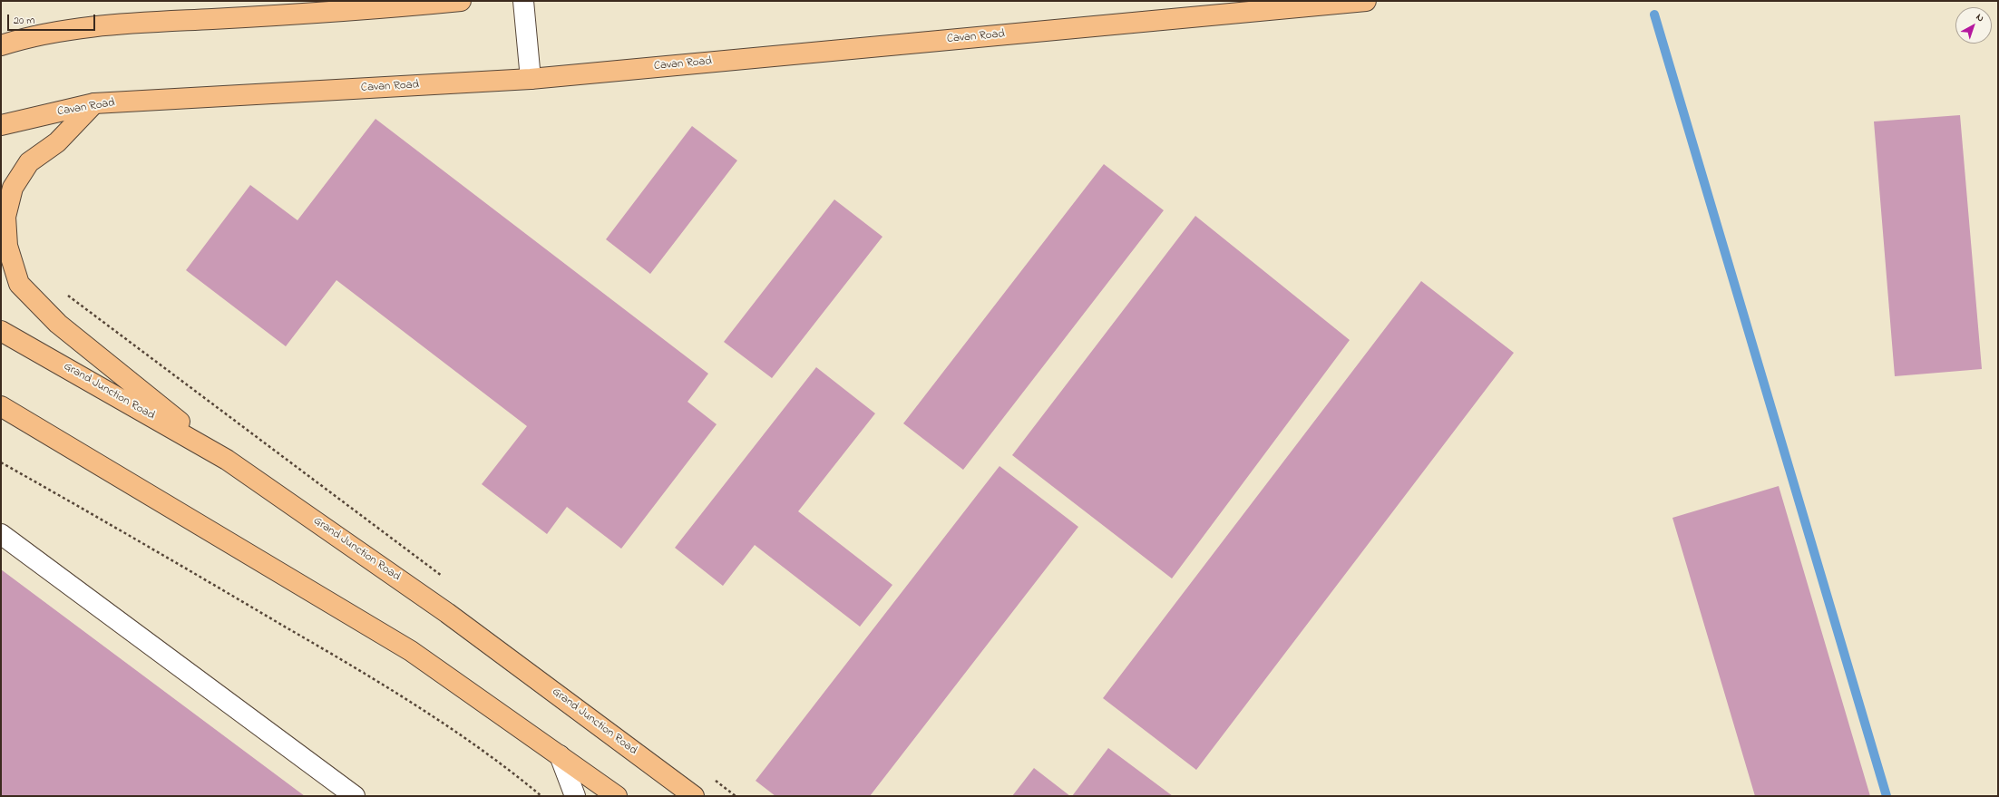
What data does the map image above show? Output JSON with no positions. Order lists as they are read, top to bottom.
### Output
{
  "streets": {
    "main road": ["Cavan Road", "Grand Junction Road"]
  },
  "scale_bar": "20 m",
  "north": "top right"
}
